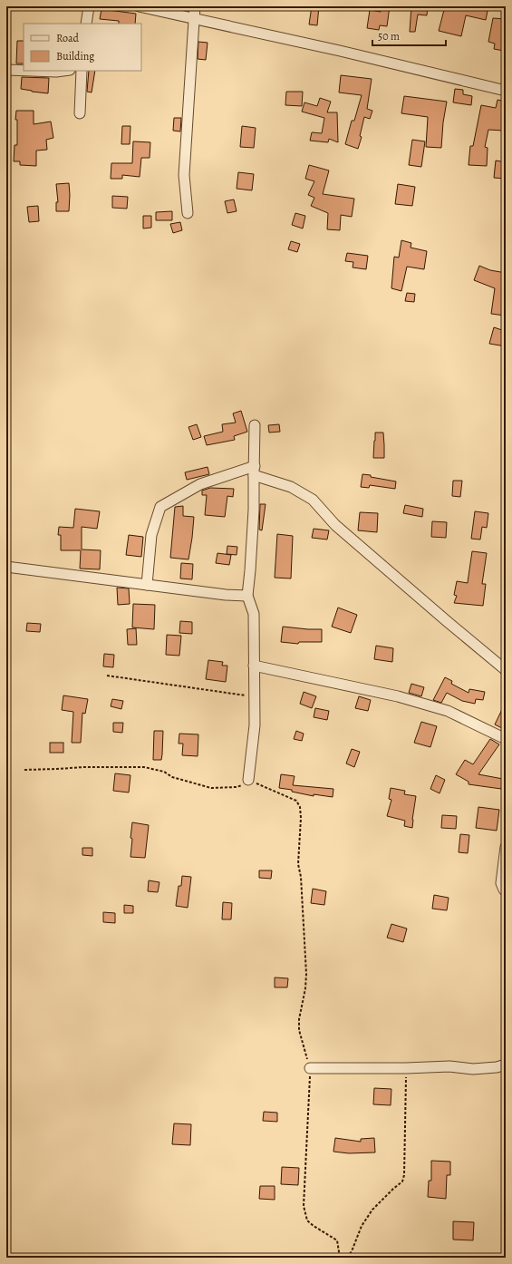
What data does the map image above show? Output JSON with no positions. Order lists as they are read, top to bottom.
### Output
{
  "legend": ["Road", "Building"],
  "scale_bar": "50 m"
}
